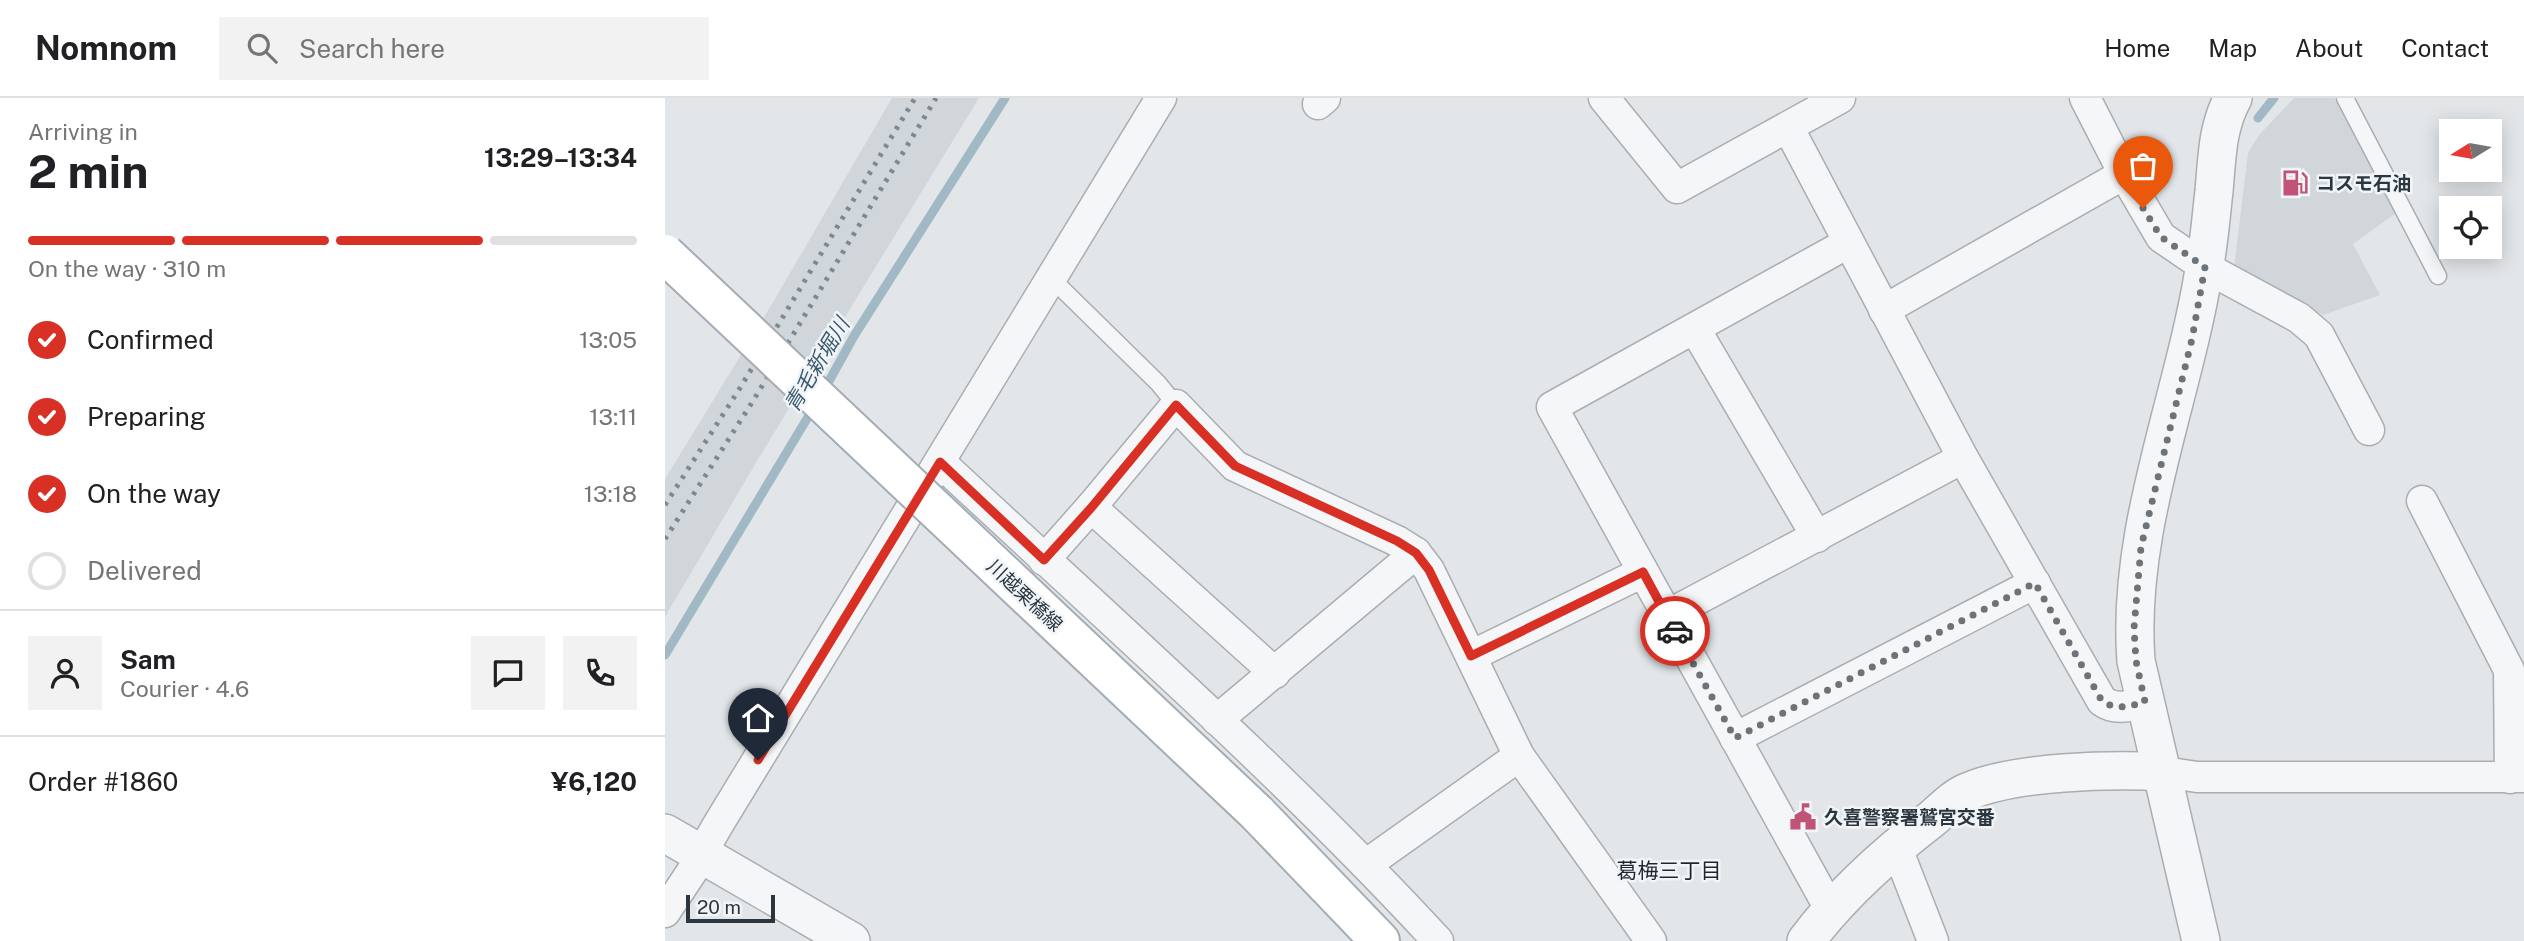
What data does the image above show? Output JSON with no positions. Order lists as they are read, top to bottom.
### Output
{
  "streets": {
    "main road": ["川越栗橋線"]
  },
  "districts": ["葛梅三丁目"],
  "water": ["青毛新堀川"],
  "places": {
    "fuel station": ["コスモ石油"],
    "public building": ["久喜警察署鷲宮交番"]
  },
  "scale_bar": "20 m",
  "north": "left",
  "page": {
    "header": "Nomnom",
    "search": "Search here",
    "nav": [
      "Home",
      "Map",
      "About",
      "Contact"
    ],
    "heading": ["2 min", "Arriving in", "13:29–13:34"],
    "panel": [
      "Sam",
      "Courier · 4.6",
      "Order #1860",
      "¥6,120"
    ],
    "bar": "On the way · 310 m",
    "list": [
      ["Confirmed", "13:05"],
      ["Preparing", "13:11"],
      ["On the way", "13:18"],
      "Delivered"
    ],
    "scale": "20 m"
  }
}
